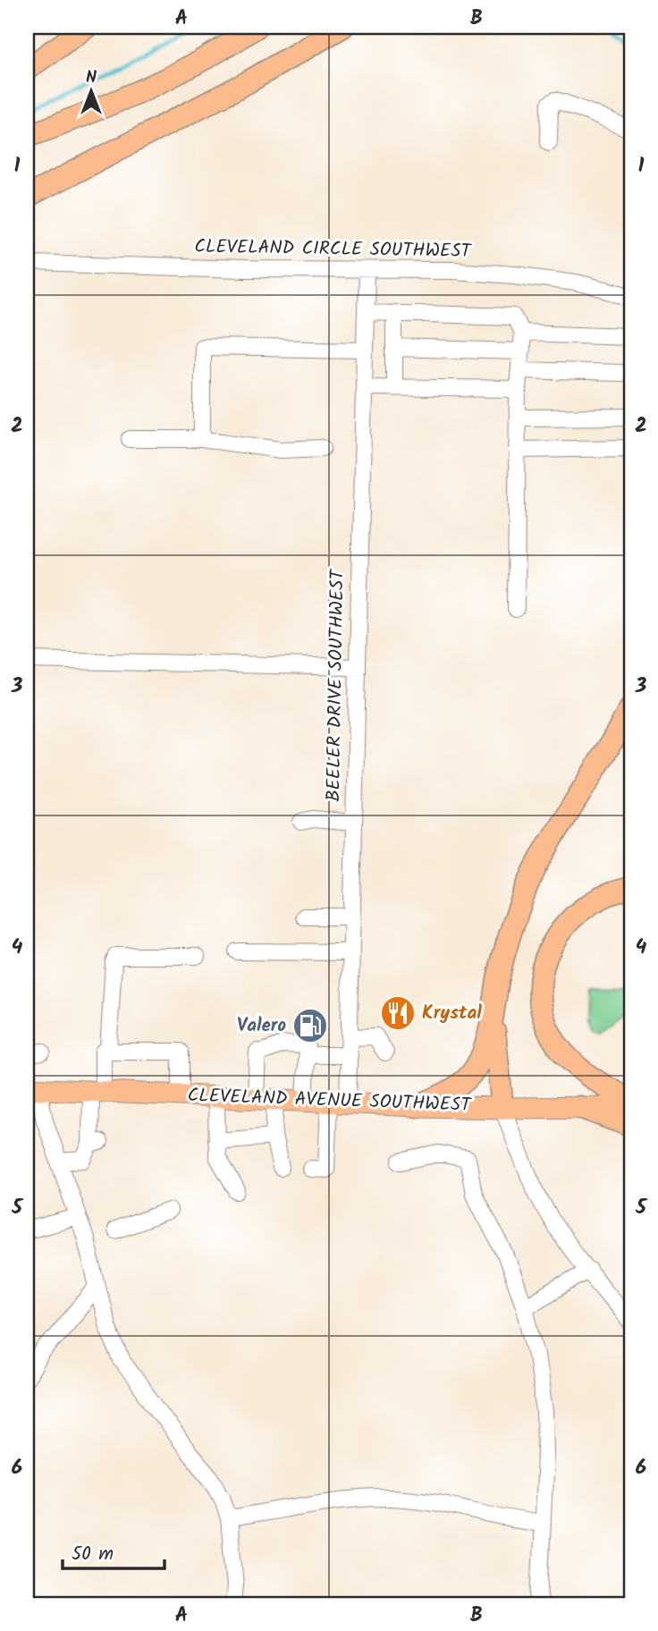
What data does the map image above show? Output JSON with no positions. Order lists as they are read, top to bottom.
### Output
{
  "streets": {
    "main road": ["CLEVELAND AVENUE SOUTHWEST"],
    "street": ["CLEVELAND CIRCLE SOUTHWEST", "BEELER DRIVE SOUTHWEST"]
  },
  "crossings": [
    ["CLEVELAND CIRCLE SOUTHWEST", "BEELER DRIVE SOUTHWEST"],
    ["BEELER DRIVE SOUTHWEST", "CLEVELAND AVENUE SOUTHWEST"]
  ],
  "places": {
    "restaurant": ["Krystal"],
    "fuel station": ["Valero"]
  },
  "scale_bar": "50 m",
  "north": "top",
  "grid": {
    "columns": ["A", "B"],
    "rows": [
      "1",
      "2",
      "3",
      "4",
      "5",
      "6"
    ]
  }
}
